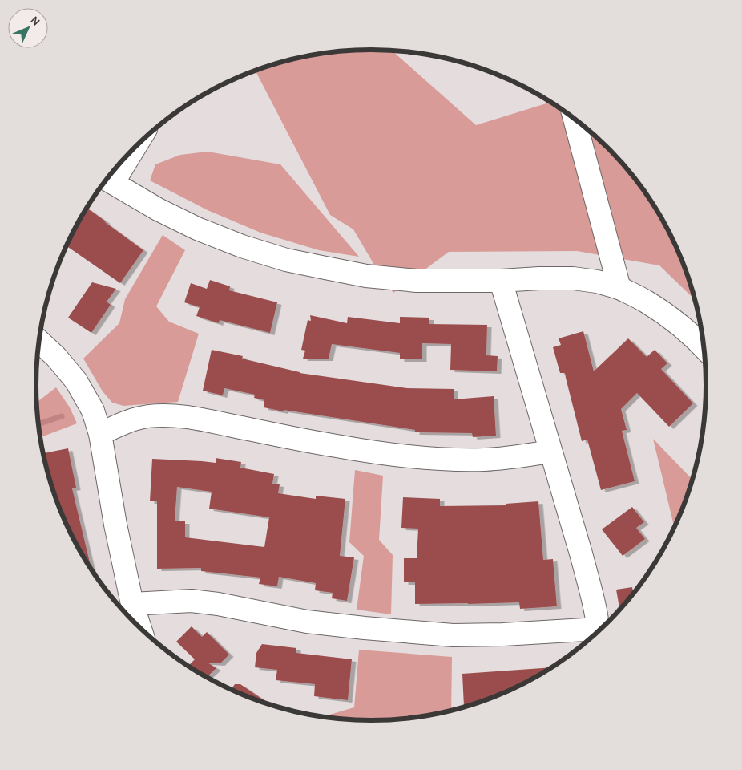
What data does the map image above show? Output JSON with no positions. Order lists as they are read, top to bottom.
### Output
{
  "north": "top right"
}
